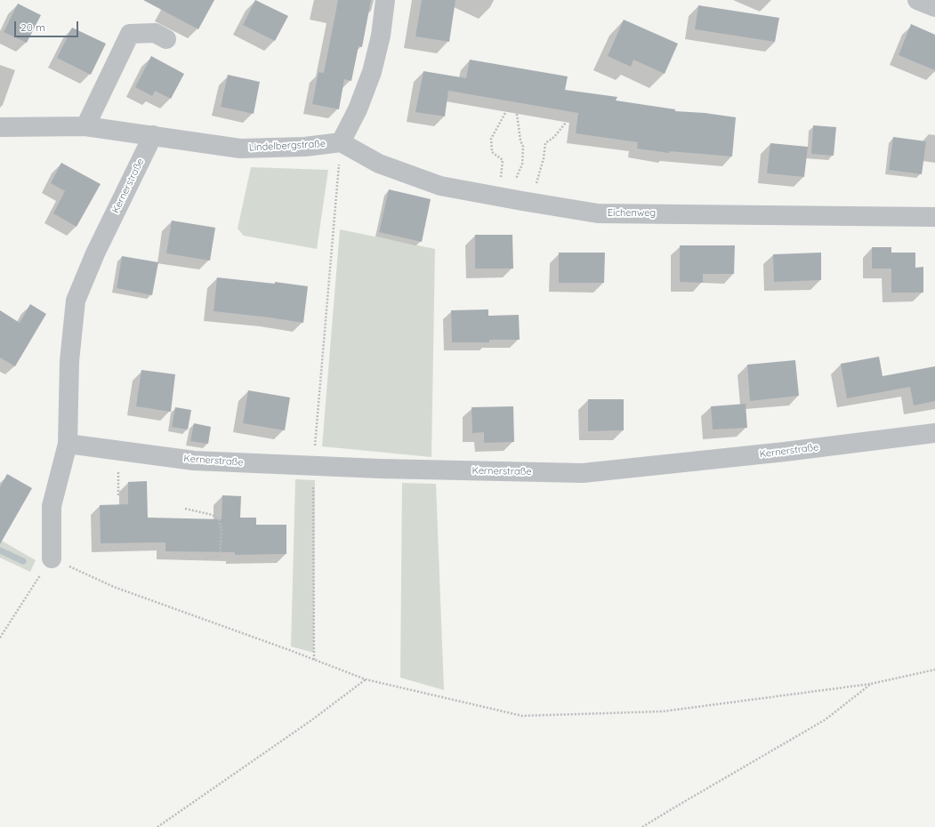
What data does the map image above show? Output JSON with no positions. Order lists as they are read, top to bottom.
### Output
{
  "streets": {
    "street": ["Lindelbergstraße", "Kernerstraße", "Eichenweg"]
  },
  "crossings": [
    ["Lindelbergstraße", "Kernerstraße"],
    ["Lindelbergstraße", "Eichenweg"]
  ],
  "scale_bar": "20 m"
}
